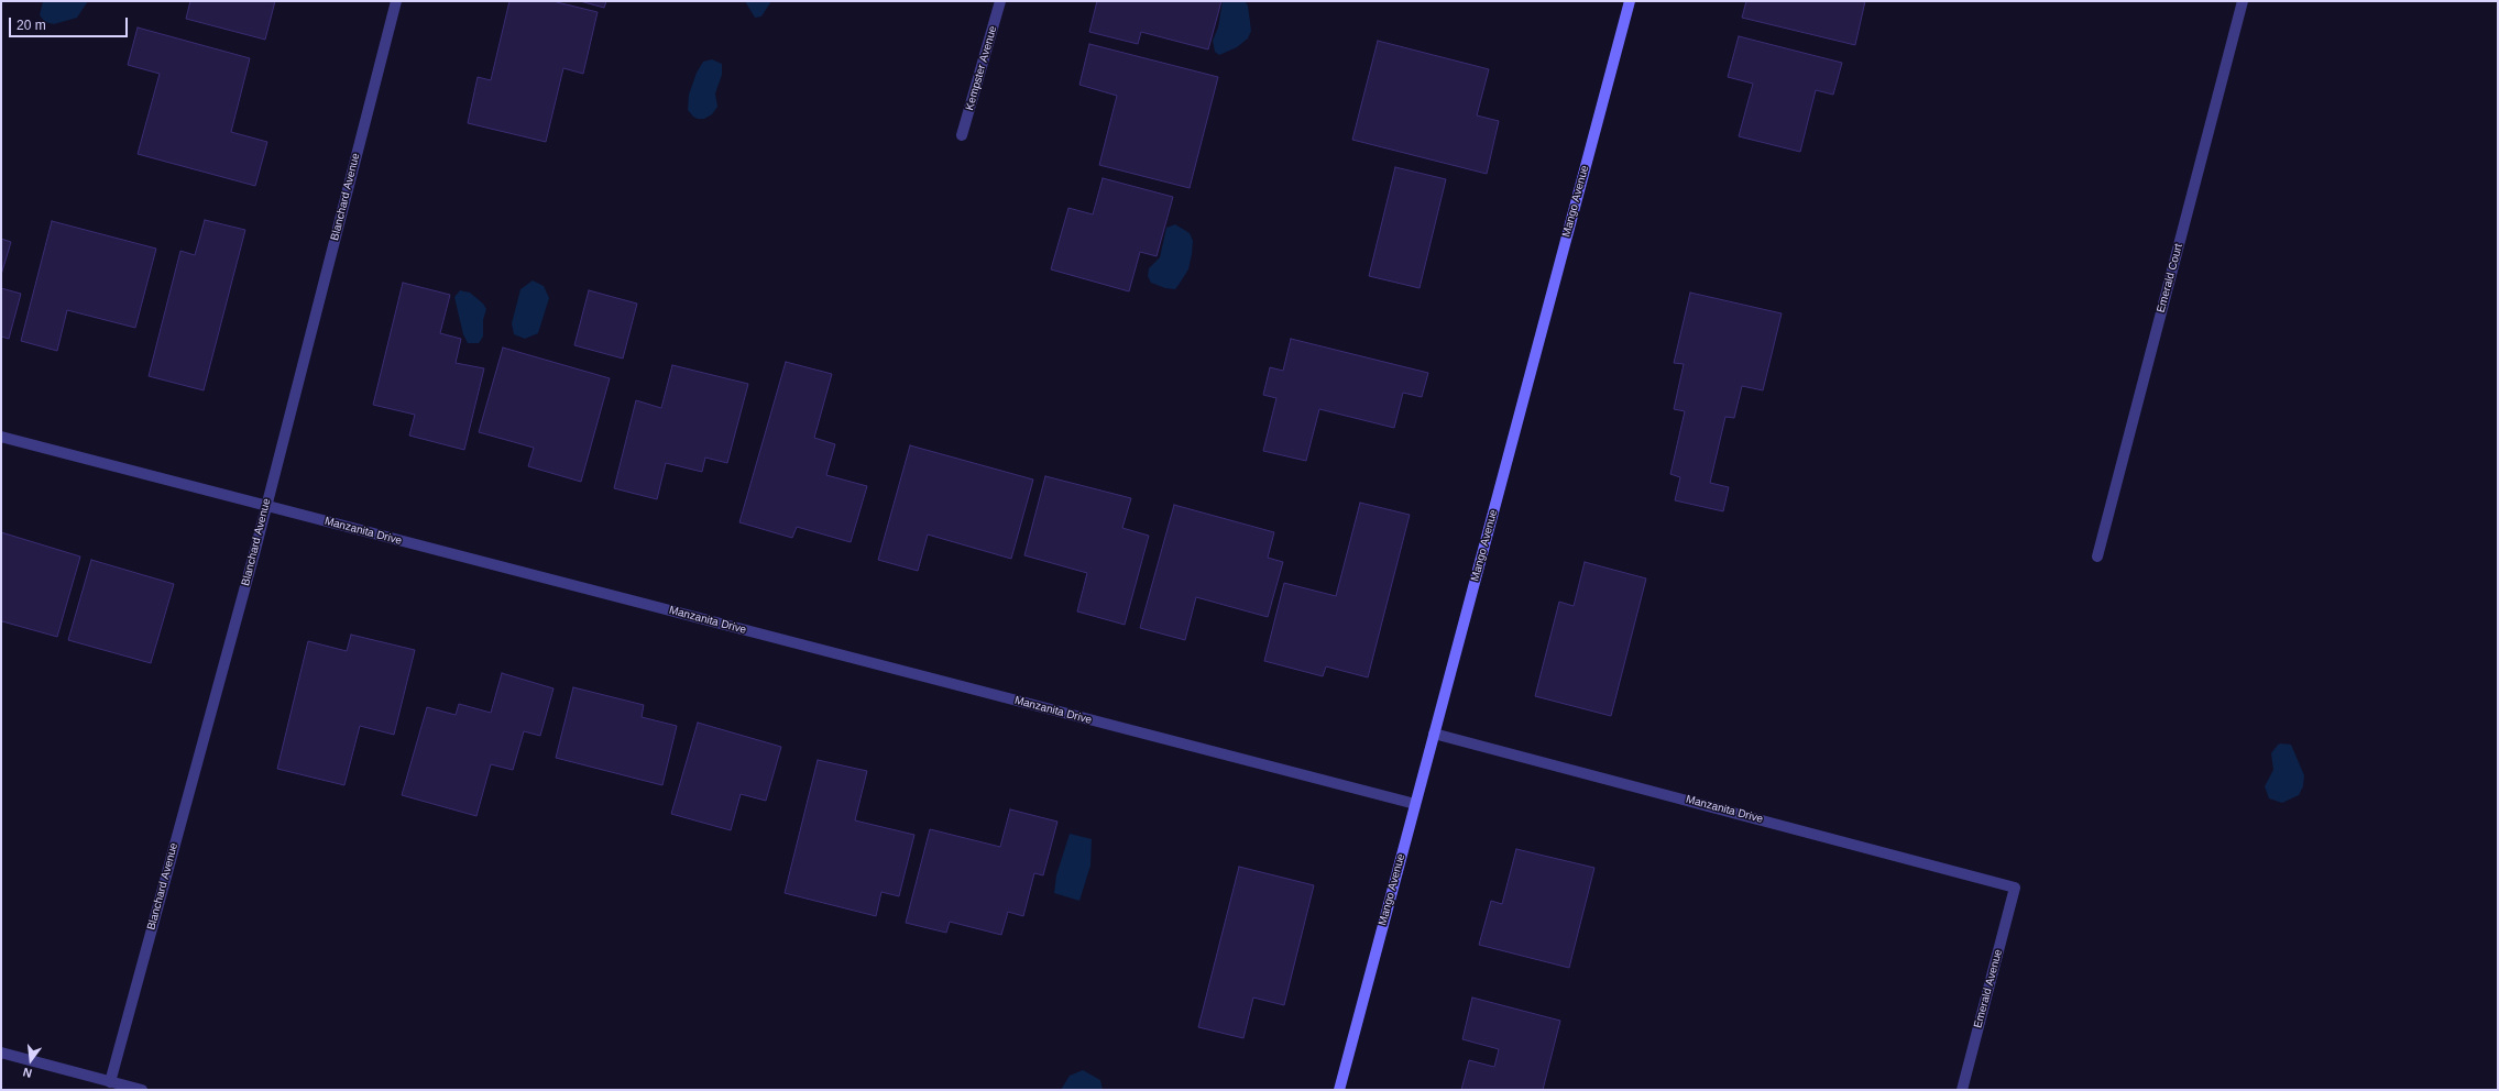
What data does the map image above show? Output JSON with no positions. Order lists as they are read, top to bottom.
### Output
{
  "streets": {
    "street": [
      "Kempster Avenue",
      "Blanchard Avenue",
      "Mango Avenue",
      "Emerald Court",
      "Manzanita Drive",
      "Emerald Avenue"
    ]
  },
  "crossings": [
    ["Blanchard Avenue", "Manzanita Drive"],
    ["Mango Avenue", "Manzanita Drive"],
    ["Manzanita Drive", "Emerald Avenue"]
  ],
  "scale_bar": "20 m",
  "north": "bottom"
}
